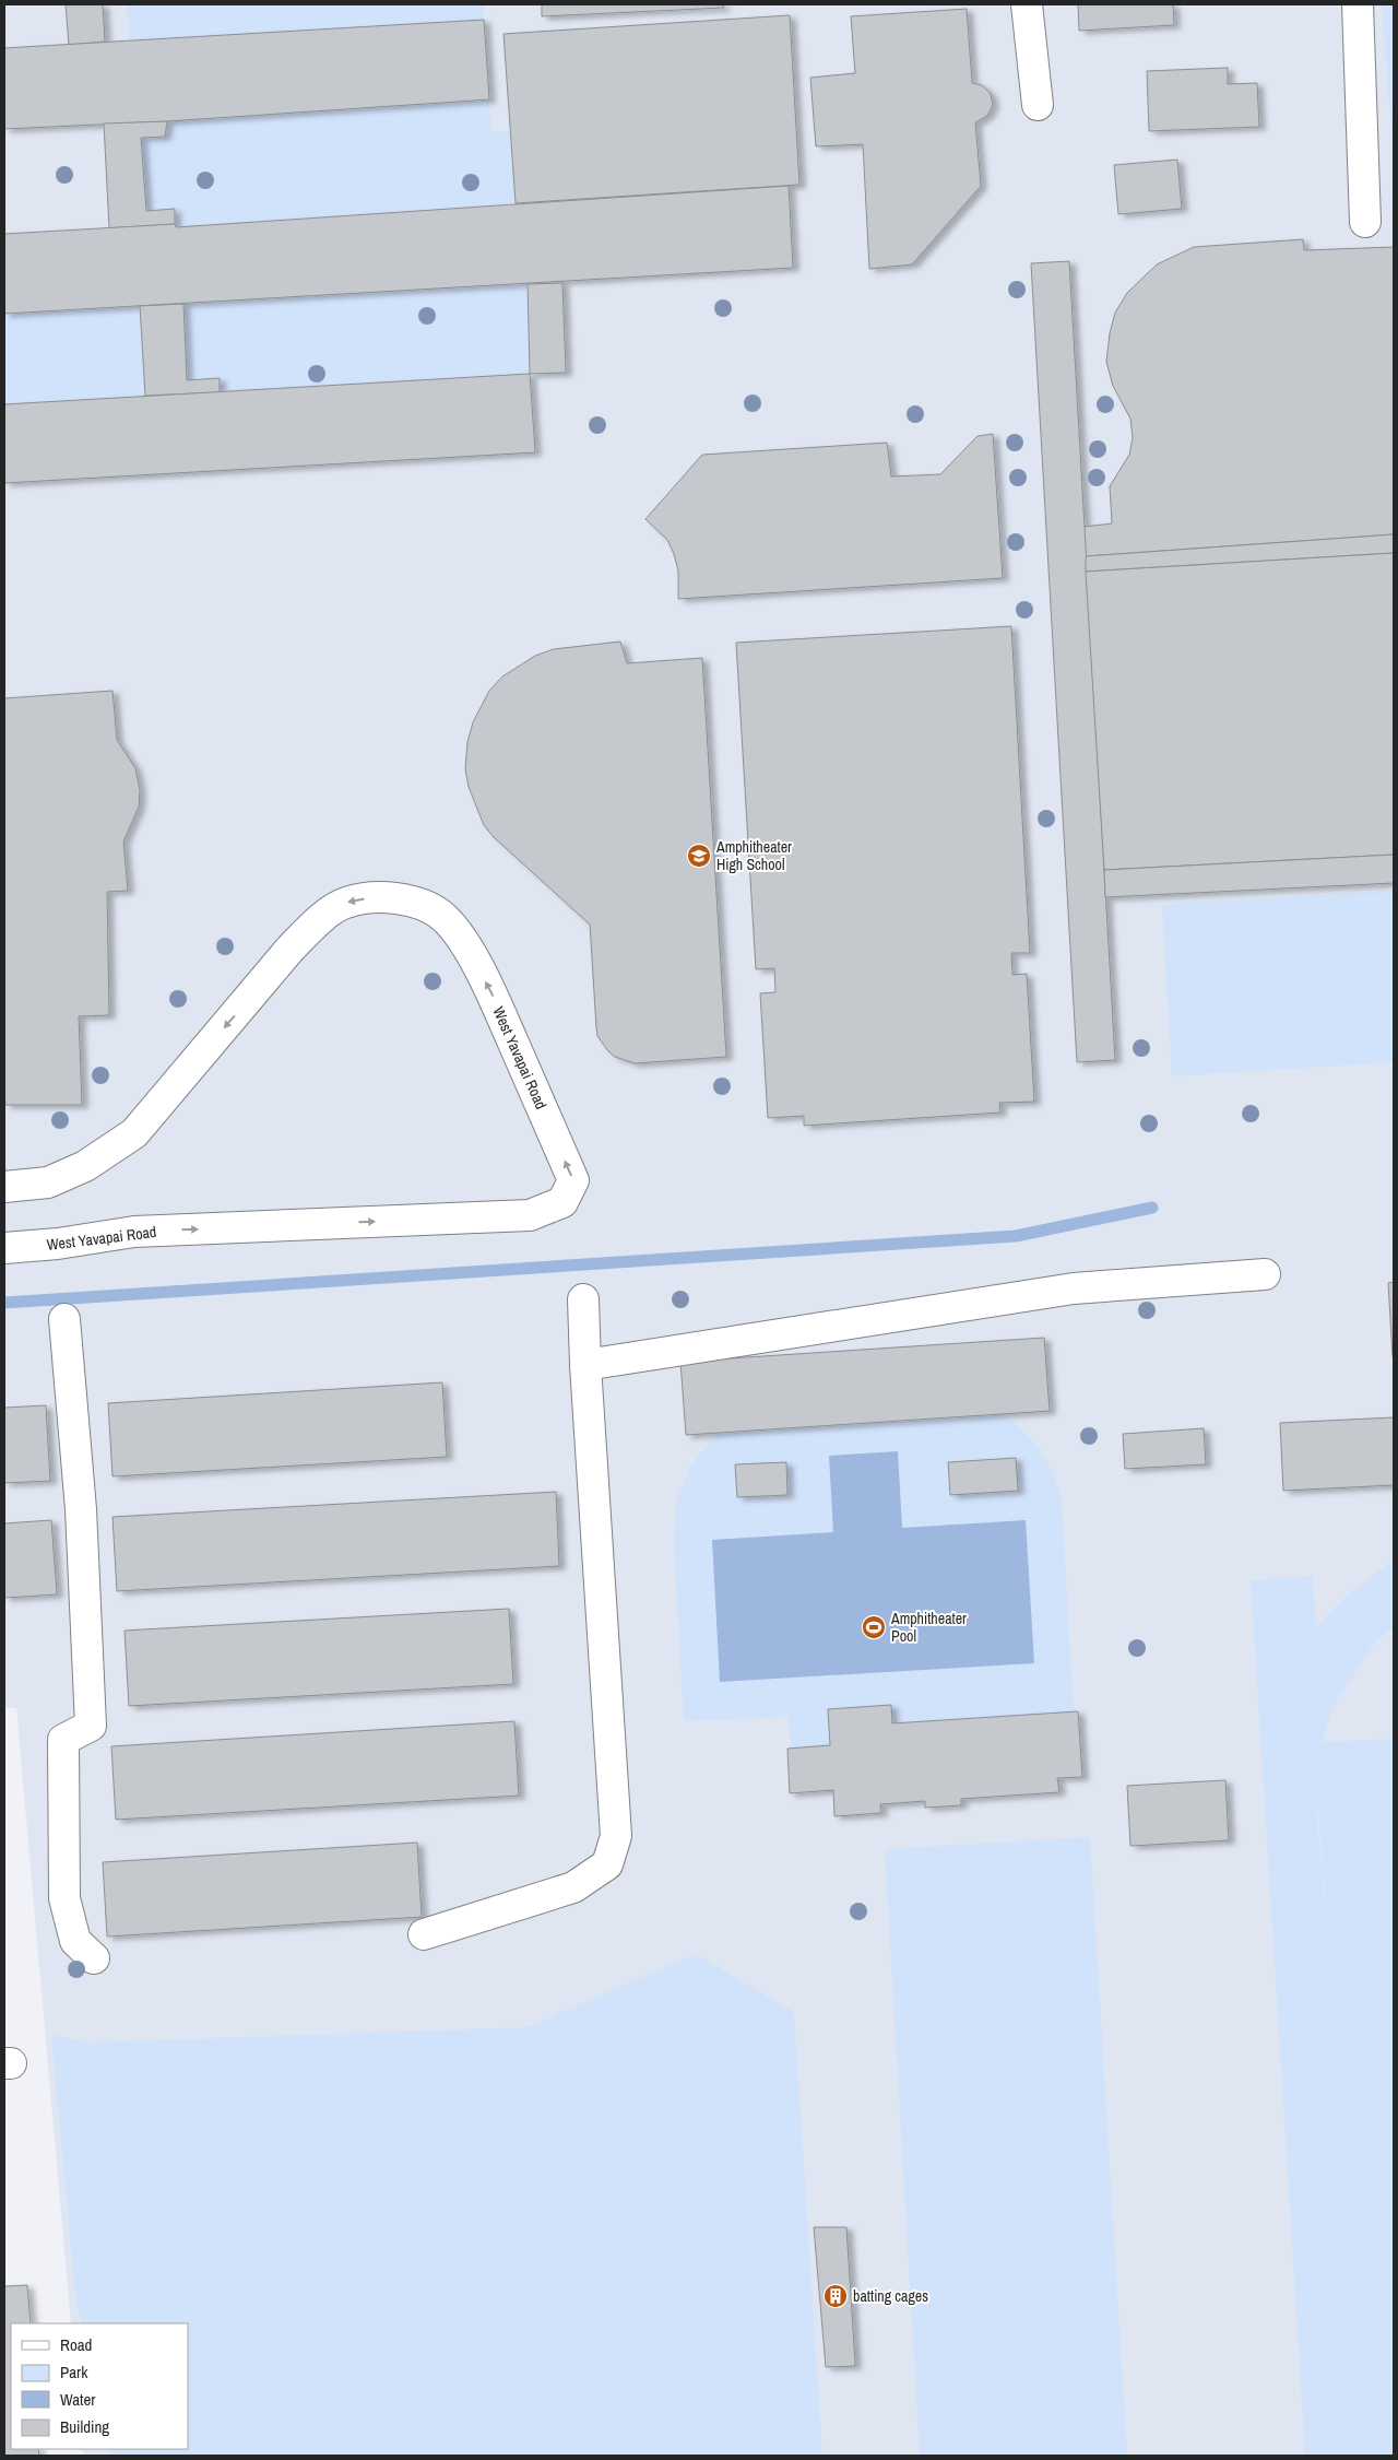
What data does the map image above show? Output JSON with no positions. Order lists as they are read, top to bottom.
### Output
{
  "streets": {
    "street": ["West Yavapai Road"]
  },
  "places": {
    "school or university": ["Amphitheater High School"],
    "sports": ["Amphitheater Pool"],
    "building": ["batting cages"]
  },
  "legend": [
    "Road",
    "Park",
    "Water",
    "Building"
  ]
}
